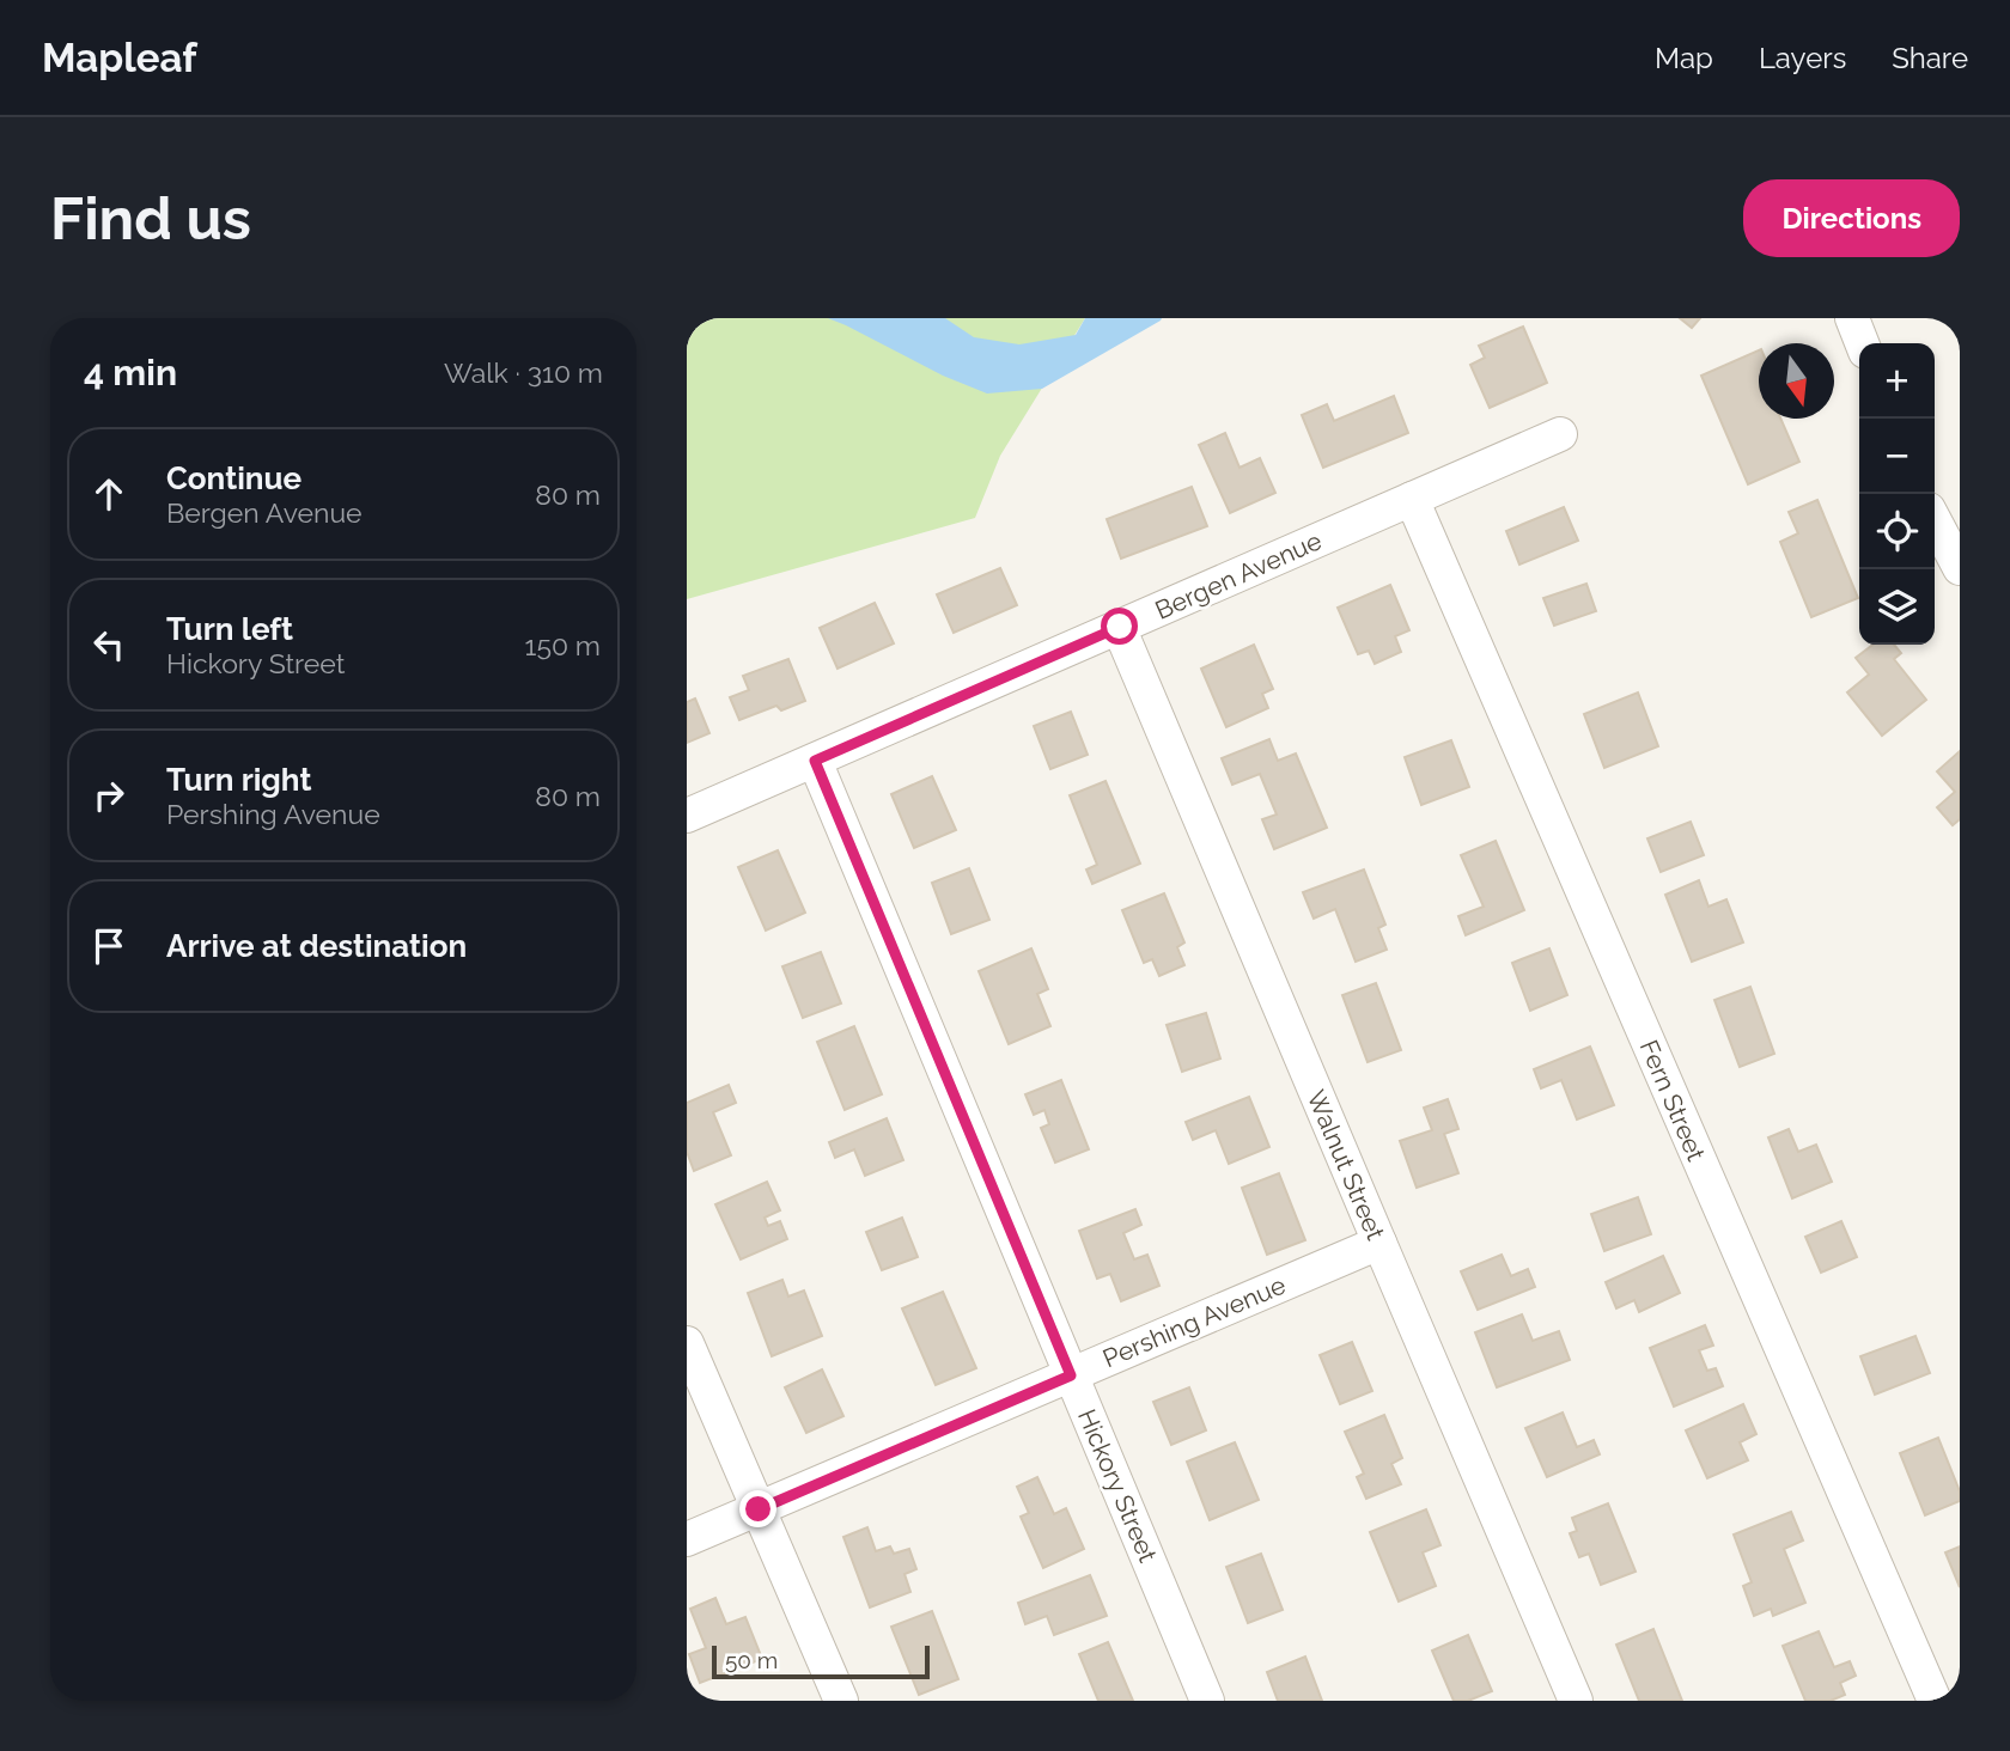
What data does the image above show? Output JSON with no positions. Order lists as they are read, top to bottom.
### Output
{
  "streets": {
    "street": [
      "Bergen Avenue",
      "Fern Street",
      "Walnut Street",
      "Pershing Avenue",
      "Hickory Street"
    ]
  },
  "crossings": [
    ["Bergen Avenue", "Fern Street"],
    ["Bergen Avenue", "Walnut Street"],
    ["Bergen Avenue", "Hickory Street"],
    ["Walnut Street", "Pershing Avenue"],
    ["Pershing Avenue", "Hickory Street"]
  ],
  "scale_bar": "50 m",
  "north": "bottom",
  "page": {
    "header": "Mapleaf",
    "nav": ["Map", "Layers", "Share"],
    "buttons": "Directions",
    "title": "Find us",
    "heading": ["4 min", "Walk · 310 m"],
    "map_buttons": ["+", "−"],
    "list": [
      ["Continue", "Bergen Avenue", "80 m"],
      ["Turn left", "Hickory Street", "150 m"],
      ["Turn right", "Pershing Avenue", "80 m"],
      "Arrive at destination"
    ],
    "scale": "50 m"
  }
}
